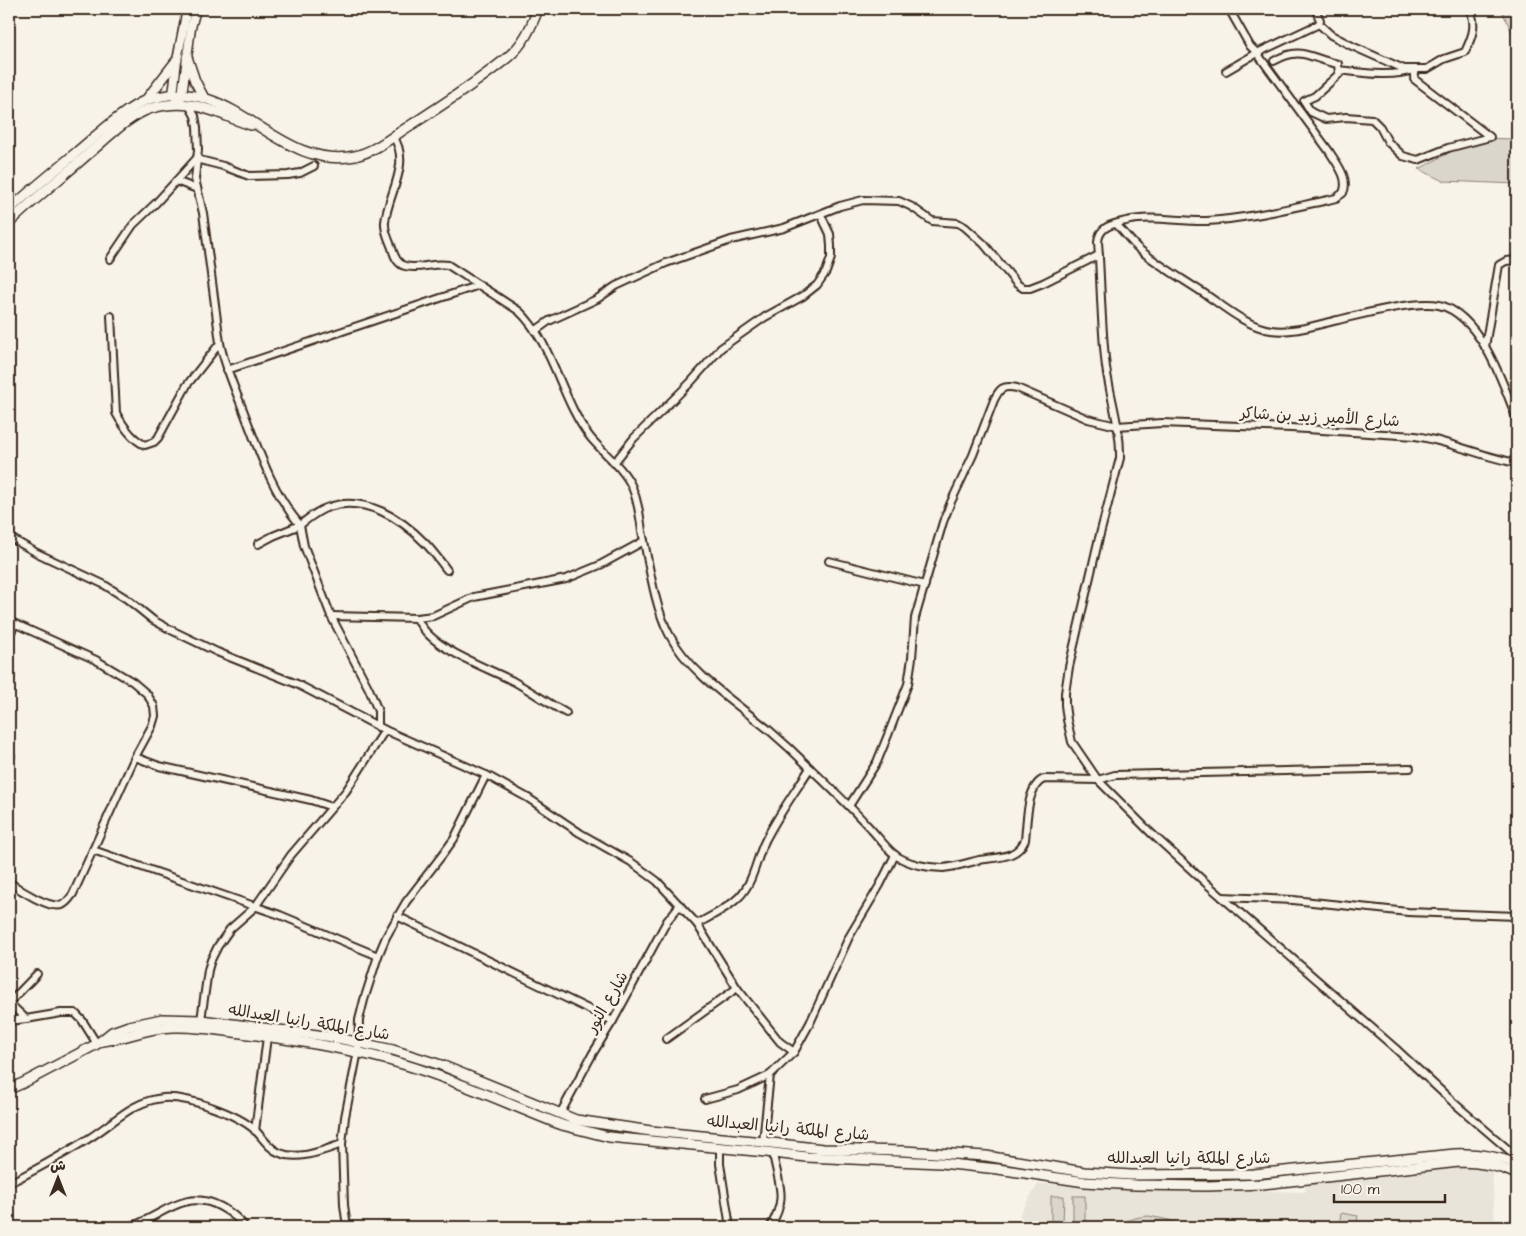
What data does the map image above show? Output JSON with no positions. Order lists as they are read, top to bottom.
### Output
{
  "streets": {
    "main road": ["شارع الملكة رانيا العبدالله"],
    "street": ["شارع الأمير زيد بن شاكر", "شارع النور"]
  },
  "crossings": [
    ["شارع النور", "شارع الملكة رانيا العبدالله"]
  ],
  "scale_bar": "100 m",
  "north": "top"
}
